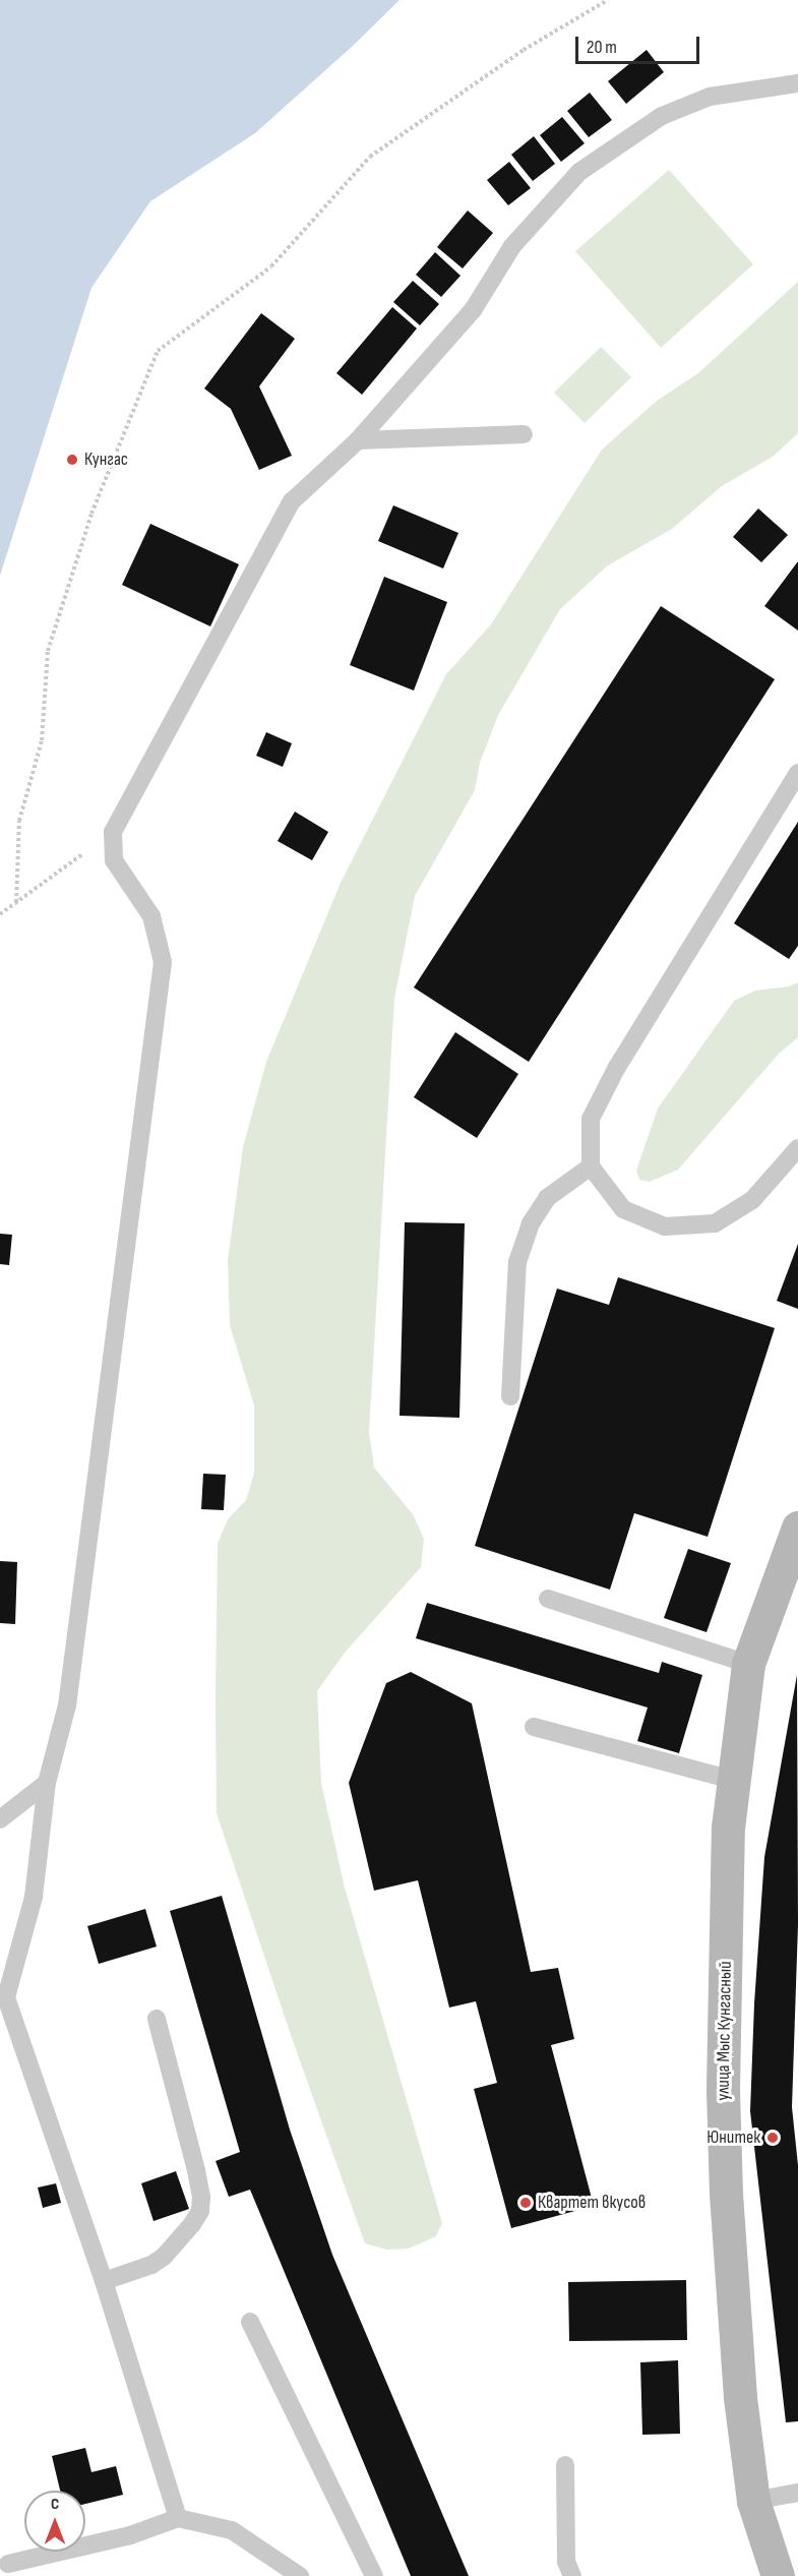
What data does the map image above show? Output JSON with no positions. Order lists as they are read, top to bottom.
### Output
{
  "streets": {
    "street": ["улица Мыс Кунгасный"]
  },
  "places": ["Кунгас", "Юнитек", "Квартет вкусов"],
  "scale_bar": "20 m",
  "north": "top"
}
